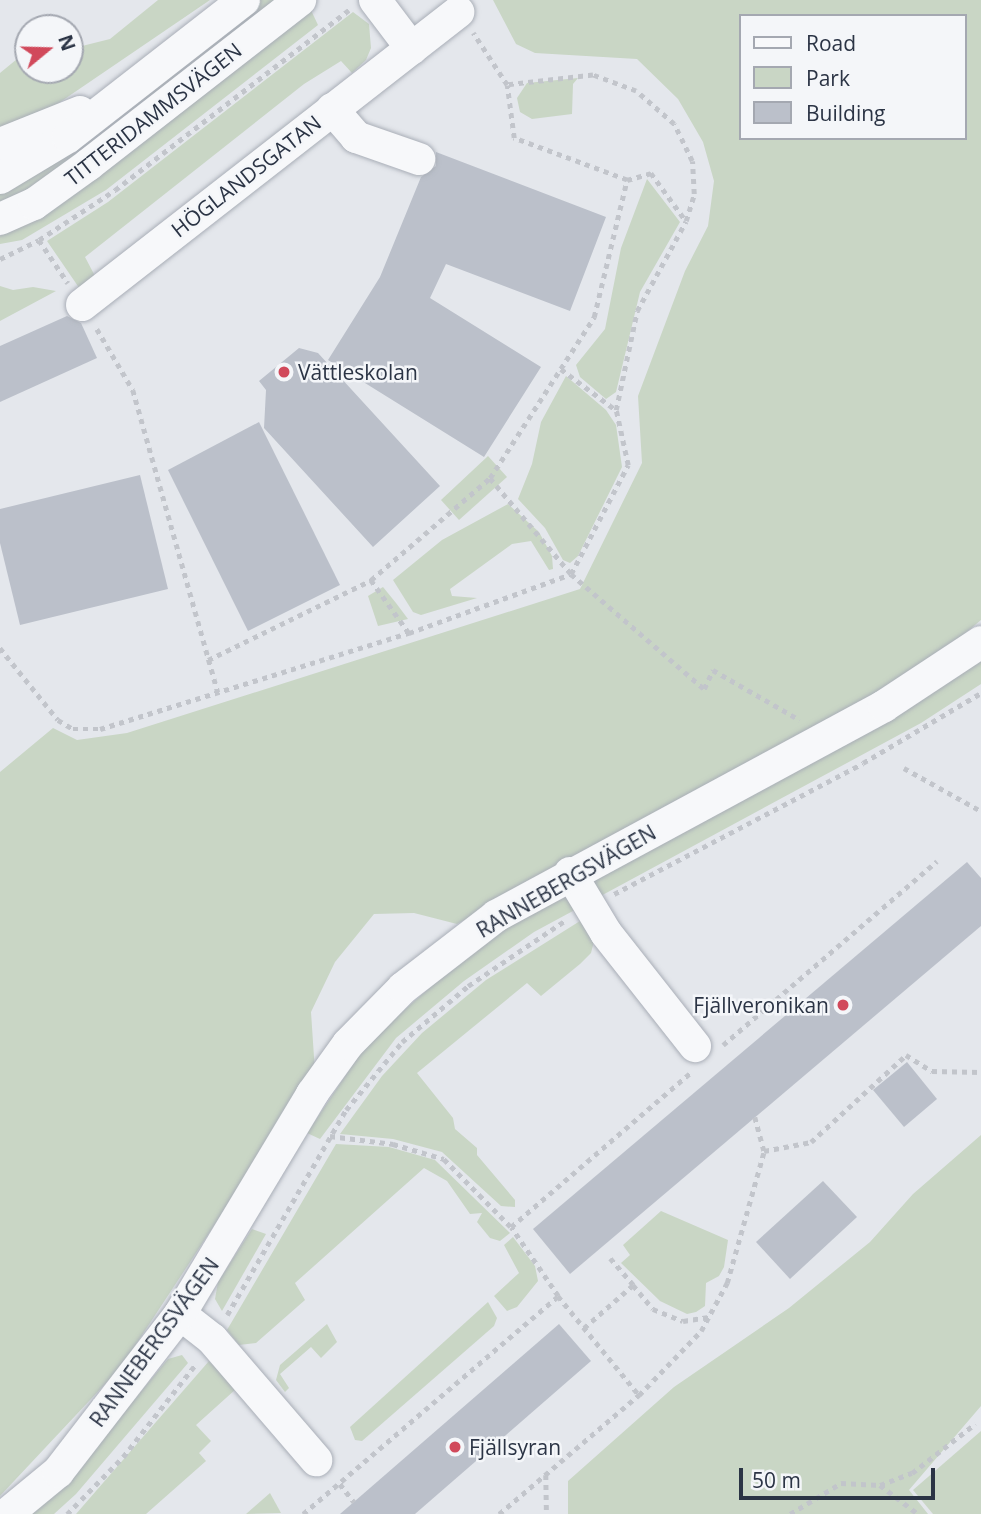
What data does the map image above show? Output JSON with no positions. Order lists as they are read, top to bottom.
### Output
{
  "streets": {
    "street": ["TITTERIDAMMSVÄGEN", "HÖGLANDSGATAN", "RANNEBERGSVÄGEN"]
  },
  "places": ["Vättleskolan", "Fjällveronikan", "Fjällsyran"],
  "legend": ["Road", "Park", "Building"],
  "scale_bar": "50 m",
  "north": "right"
}
